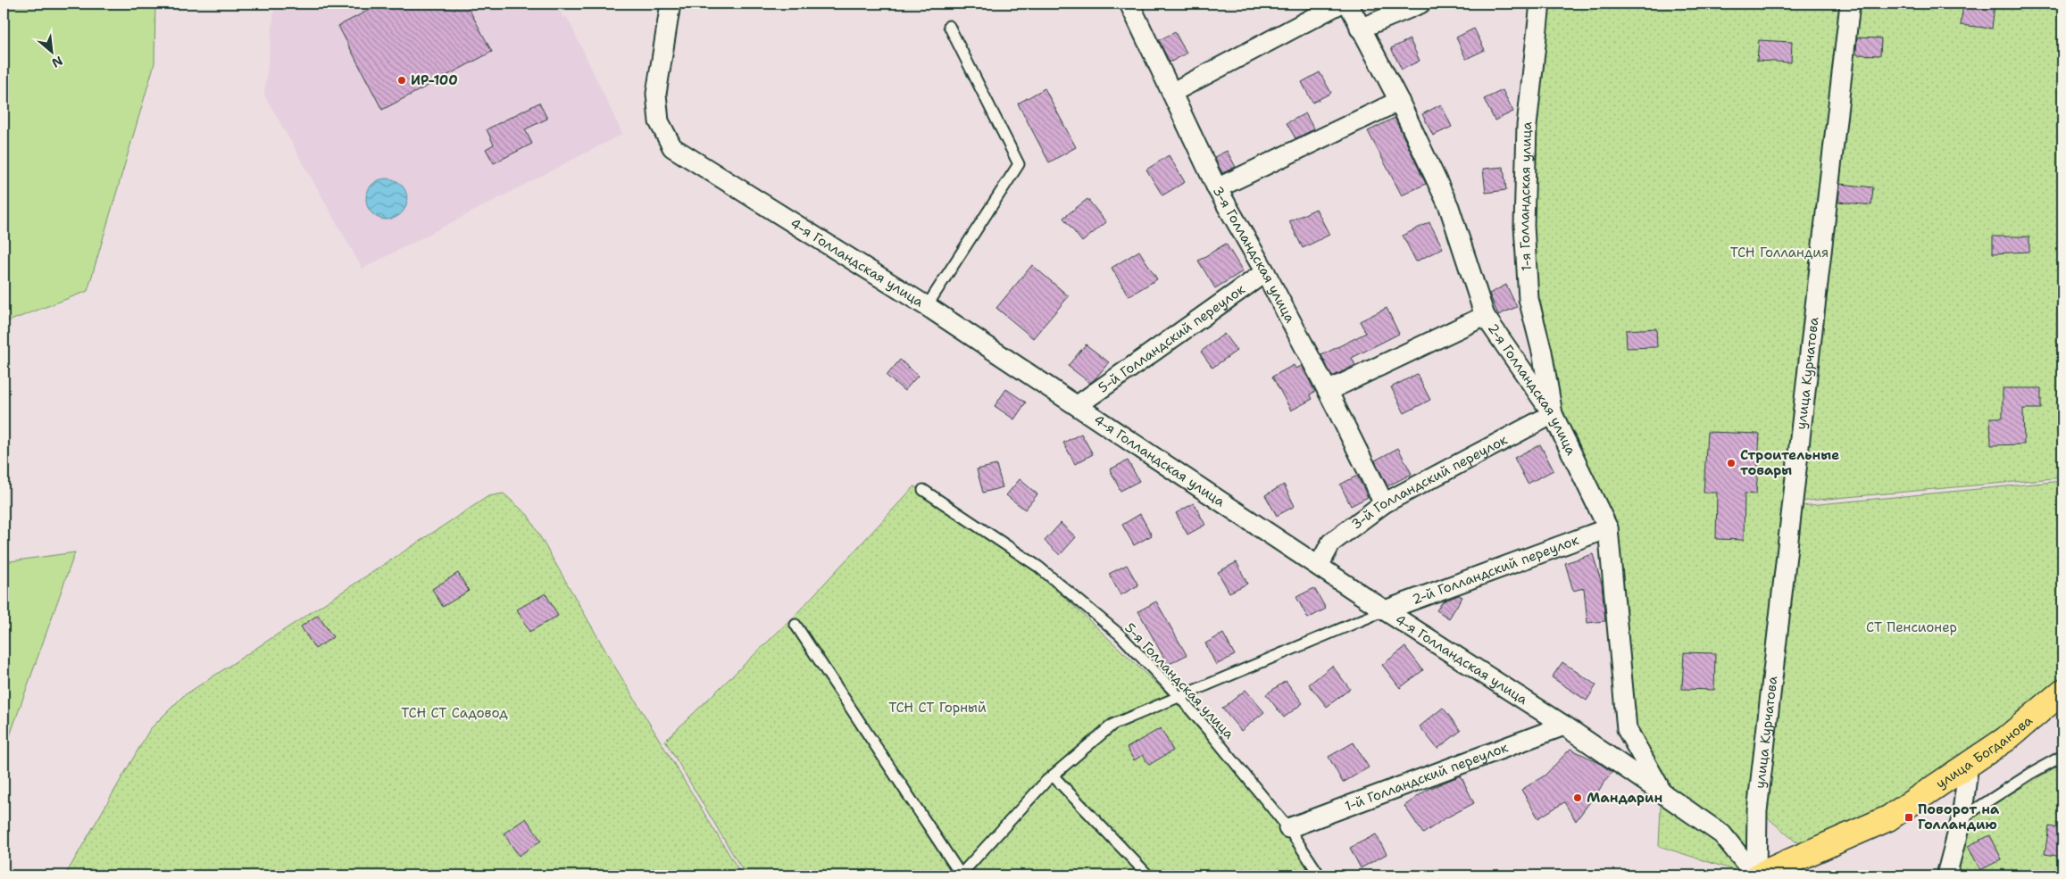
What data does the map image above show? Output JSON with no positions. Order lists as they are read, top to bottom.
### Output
{
  "streets": {
    "main road": ["улица Богданова"],
    "street": [
      "1-я Голландская улица",
      "3-я Голландская улица",
      "4-я Голландская улица",
      "5-й Голландский переулок",
      "улица Курчатова",
      "2-я Голландская улица",
      "3-й Голландский переулок",
      "2-й Голландский переулок",
      "1-й Голландский переулок"
    ],
    "lane": ["5-я Голландская улица"]
  },
  "crossings": [
    ["1-я Голландская улица", "2-я Голландская улица"],
    ["1-я Голландская улица", "3-й Голландский переулок"],
    ["3-я Голландская улица", "5-й Голландский переулок"],
    ["3-я Голландская улица", "3-й Голландский переулок"],
    ["4-я Голландская улица", "5-й Голландский переулок"],
    ["4-я Голландская улица", "улица Курчатова"],
    ["4-я Голландская улица", "2-я Голландская улица"],
    ["4-я Голландская улица", "3-й Голландский переулок"],
    ["4-я Голландская улица", "2-й Голландский переулок"],
    ["4-я Голландская улица", "улица Богданова"],
    ["4-я Голландская улица", "1-й Голландский переулок"],
    ["улица Курчатова", "улица Богданова"],
    ["2-я Голландская улица", "3-й Голландский переулок"],
    ["2-я Голландская улица", "2-й Голландский переулок"],
    ["5-я Голландская улица", "1-й Голландский переулок"]
  ],
  "parks": [
    "ТСН Голландия",
    "СТ Пенсионер",
    "ТСН СТ Горный",
    "ТСН СТ Садовод"
  ],
  "places": {
    "other": ["ИР-100", "Строительные товары", "Мандарин"],
    "transit": ["Поворот на Голландию"]
  },
  "north": "bottom right"
}
